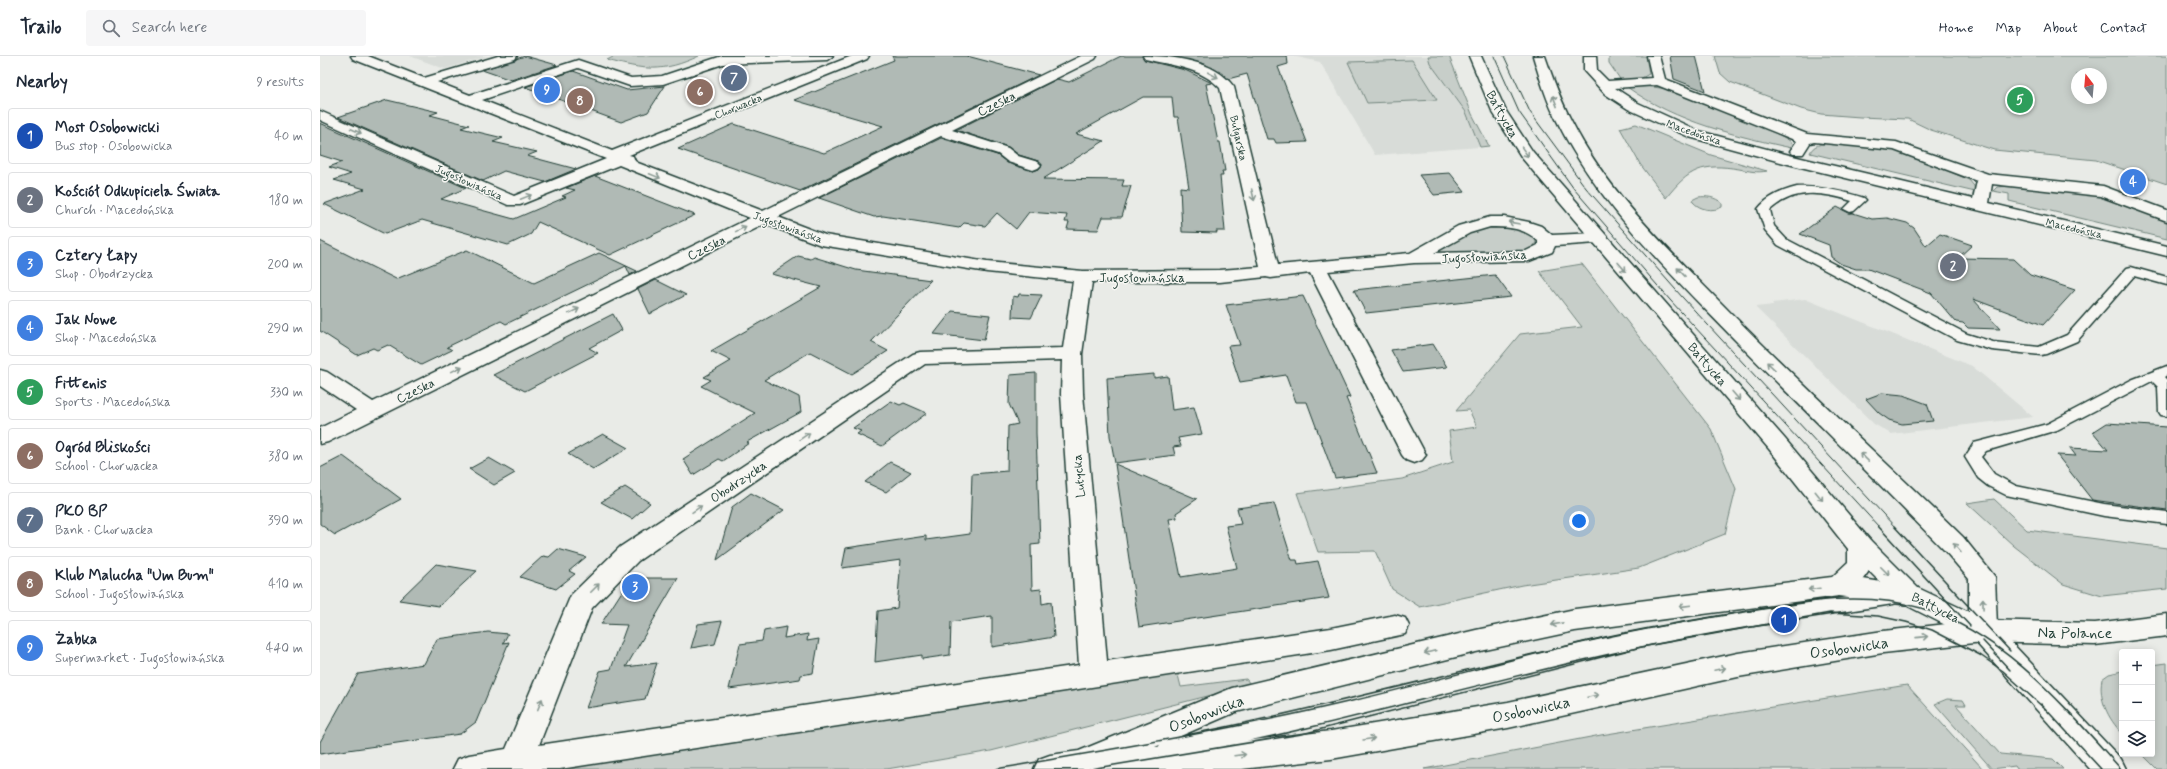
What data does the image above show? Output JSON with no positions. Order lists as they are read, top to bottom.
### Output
{
  "streets": {
    "street": [
      "Czeska",
      "Chorwacka",
      "Bałtycka",
      "Macedońska",
      "Bułgarska",
      "Jugosłowiańska",
      "Lutycka",
      "Obodrzycka",
      "Na Polance",
      "Osobowicka"
    ]
  },
  "crossings": [
    ["Czeska", "Jugosłowiańska"],
    ["Chorwacka", "Jugosłowiańska"],
    ["Bałtycka", "Na Polance"],
    ["Bałtycka", "Osobowicka"],
    ["Bułgarska", "Jugosłowiańska"],
    ["Jugosłowiańska", "Lutycka"],
    ["Lutycka", "Obodrzycka"],
    ["Na Polance", "Osobowicka"]
  ],
  "one_way": ["Czeska", "Bułgarska", "Obodrzycka"],
  "north": "top",
  "page": {
    "header": "Trailo",
    "search": "Search here",
    "nav": [
      "Home",
      "Map",
      "About",
      "Contact"
    ],
    "heading": ["Nearby", "9 results"],
    "pins": [
      "7",
      "9",
      "6",
      "5",
      "8",
      "4",
      "2",
      "3",
      "1"
    ],
    "list": [
      {
        "mark": "1",
        "name": "Most Osobowicki",
        "note": "Bus stop · Osobowicka",
        "value": "40 m"
      },
      {
        "mark": "2",
        "name": "Kościół Odkupiciela Świata",
        "note": "Church · Macedońska",
        "value": "180 m"
      },
      {
        "mark": "3",
        "name": "Cztery Łapy",
        "note": "Shop · Obodrzycka",
        "value": "200 m"
      },
      {
        "mark": "4",
        "name": "Jak Nowe",
        "note": "Shop · Macedońska",
        "value": "290 m"
      },
      {
        "mark": "5",
        "name": "Fittenis",
        "note": "Sports · Macedońska",
        "value": "330 m"
      },
      {
        "mark": "6",
        "name": "Ogród Bliskości",
        "note": "School · Chorwacka",
        "value": "380 m"
      },
      {
        "mark": "7",
        "name": "PKO BP",
        "note": "Bank · Chorwacka",
        "value": "390 m"
      },
      {
        "mark": "8",
        "name": "Klub Malucha \"Um Bum\"",
        "note": "School · Jugosłowiańska",
        "value": "410 m"
      },
      {
        "mark": "9",
        "name": "Żabka",
        "note": "Supermarket · Jugosłowiańska",
        "value": "440 m"
      }
    ],
    "map_buttons": ["+", "−"]
  }
}
